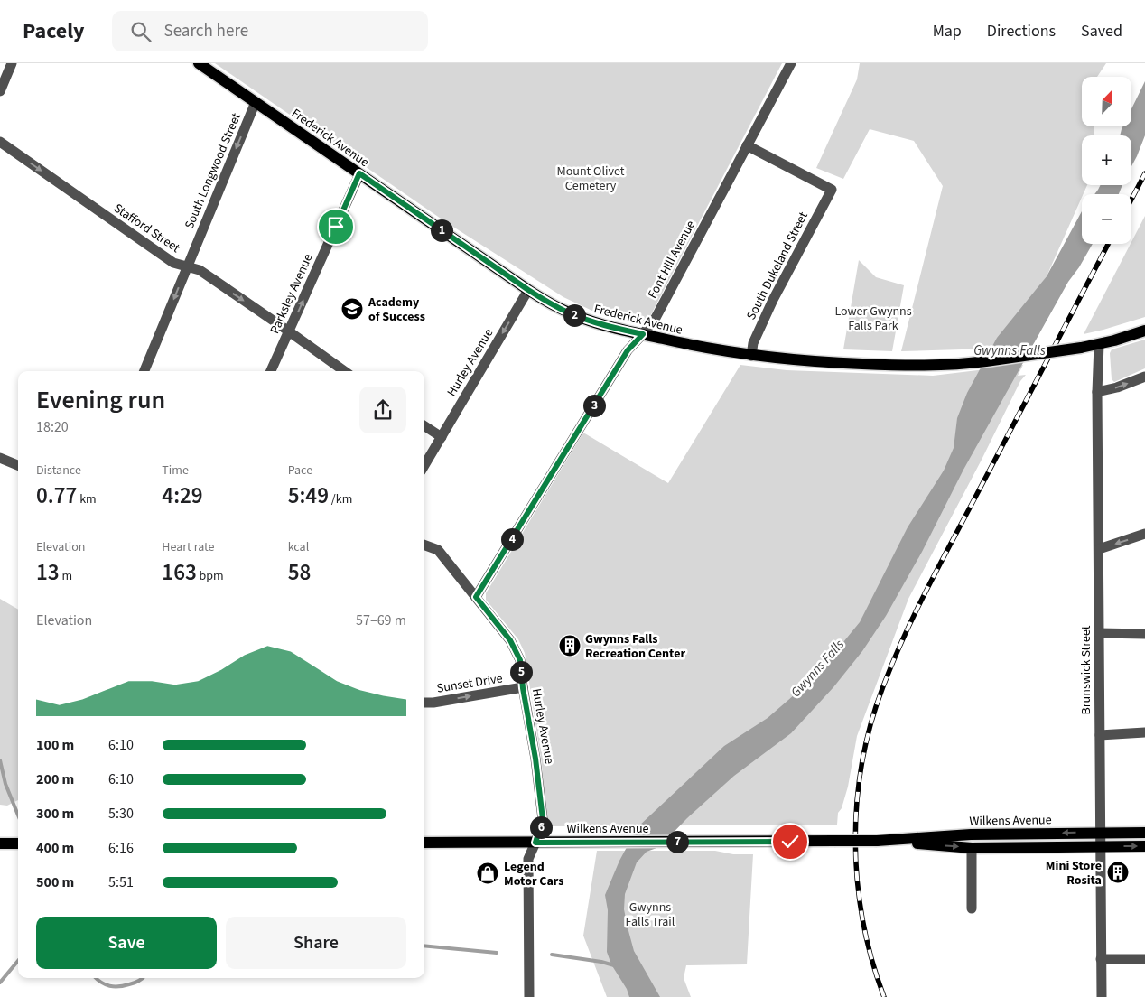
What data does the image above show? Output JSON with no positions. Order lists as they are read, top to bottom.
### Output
{
  "streets": {
    "main road": ["Frederick Avenue", "Wilkens Avenue"],
    "street": [
      "South Longwood Street",
      "Stafford Street",
      "Font Hill Avenue",
      "South Dukeland Street",
      "Parksley Avenue",
      "Hurley Avenue",
      "Brunswick Street",
      "Sunset Drive"
    ]
  },
  "crossings": [
    ["Frederick Avenue", "South Longwood Street"],
    ["Frederick Avenue", "Font Hill Avenue"],
    ["Frederick Avenue", "South Dukeland Street"],
    ["Frederick Avenue", "Parksley Avenue"],
    ["Frederick Avenue", "Hurley Avenue"],
    ["Frederick Avenue", "Brunswick Street"],
    ["South Longwood Street", "Stafford Street"],
    ["Stafford Street", "Parksley Avenue"],
    ["Font Hill Avenue", "South Dukeland Street"],
    ["Font Hill Avenue", "Hurley Avenue"],
    ["Hurley Avenue", "Sunset Drive"],
    ["Hurley Avenue", "Wilkens Avenue"],
    ["Brunswick Street", "Wilkens Avenue"]
  ],
  "one_way": [
    "South Longwood Street",
    "Stafford Street",
    "Parksley Avenue",
    "Sunset Drive"
  ],
  "water": ["Gwynns Falls"],
  "parks": ["Mount Olivet Cemetery", "Lower Gwynns Falls Park", "Gwynns Falls Trail"],
  "places": {
    "school or university": ["Academy of Success"],
    "building": ["Gwynns Falls Recreation Center", "Mini Store Rosita"],
    "shop": ["Legend Motor Cars"]
  },
  "north": "top right",
  "page": {
    "header": "Pacely",
    "search": "Search here",
    "nav": ["Map", "Directions", "Saved"],
    "map_buttons": ["+", "−"],
    "pins": [
      "1",
      "2",
      "3",
      "4",
      "5",
      "6",
      "7"
    ],
    "heading": ["Evening run", "18:20"],
    "stats": [
      ["Distance", "0.77 km"],
      ["Time", "4:29"],
      ["Pace", "5:49 /km"],
      ["Elevation", "13 m"],
      ["Heart rate", "163 bpm"],
      ["kcal", "58"]
    ],
    "chart": ["Elevation", "57–69 m"],
    "list": [
      {
        "name": "100 m",
        "note": "6:10"
      },
      {
        "name": "200 m",
        "note": "6:10"
      },
      {
        "name": "300 m",
        "note": "5:30"
      },
      {
        "name": "400 m",
        "note": "6:16"
      },
      {
        "name": "500 m",
        "note": "5:51"
      }
    ],
    "buttons": ["Save", "Share"]
  }
}
